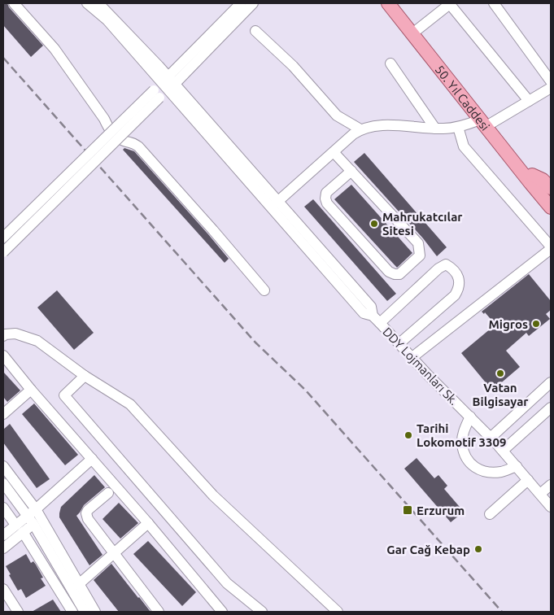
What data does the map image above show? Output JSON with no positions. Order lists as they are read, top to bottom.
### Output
{
  "streets": {
    "main road": ["50. Yıl Caddesi"],
    "street": ["DDY Lojmanları Sk."]
  },
  "places": {
    "other": [
      "Mahrukatcılar Sitesi",
      "Migros",
      "Vatan Bilgisayar",
      "Tarihi Lokomotif 3309",
      "Gar Cağ Kebap"
    ],
    "transit": ["Erzurum"]
  }
}
